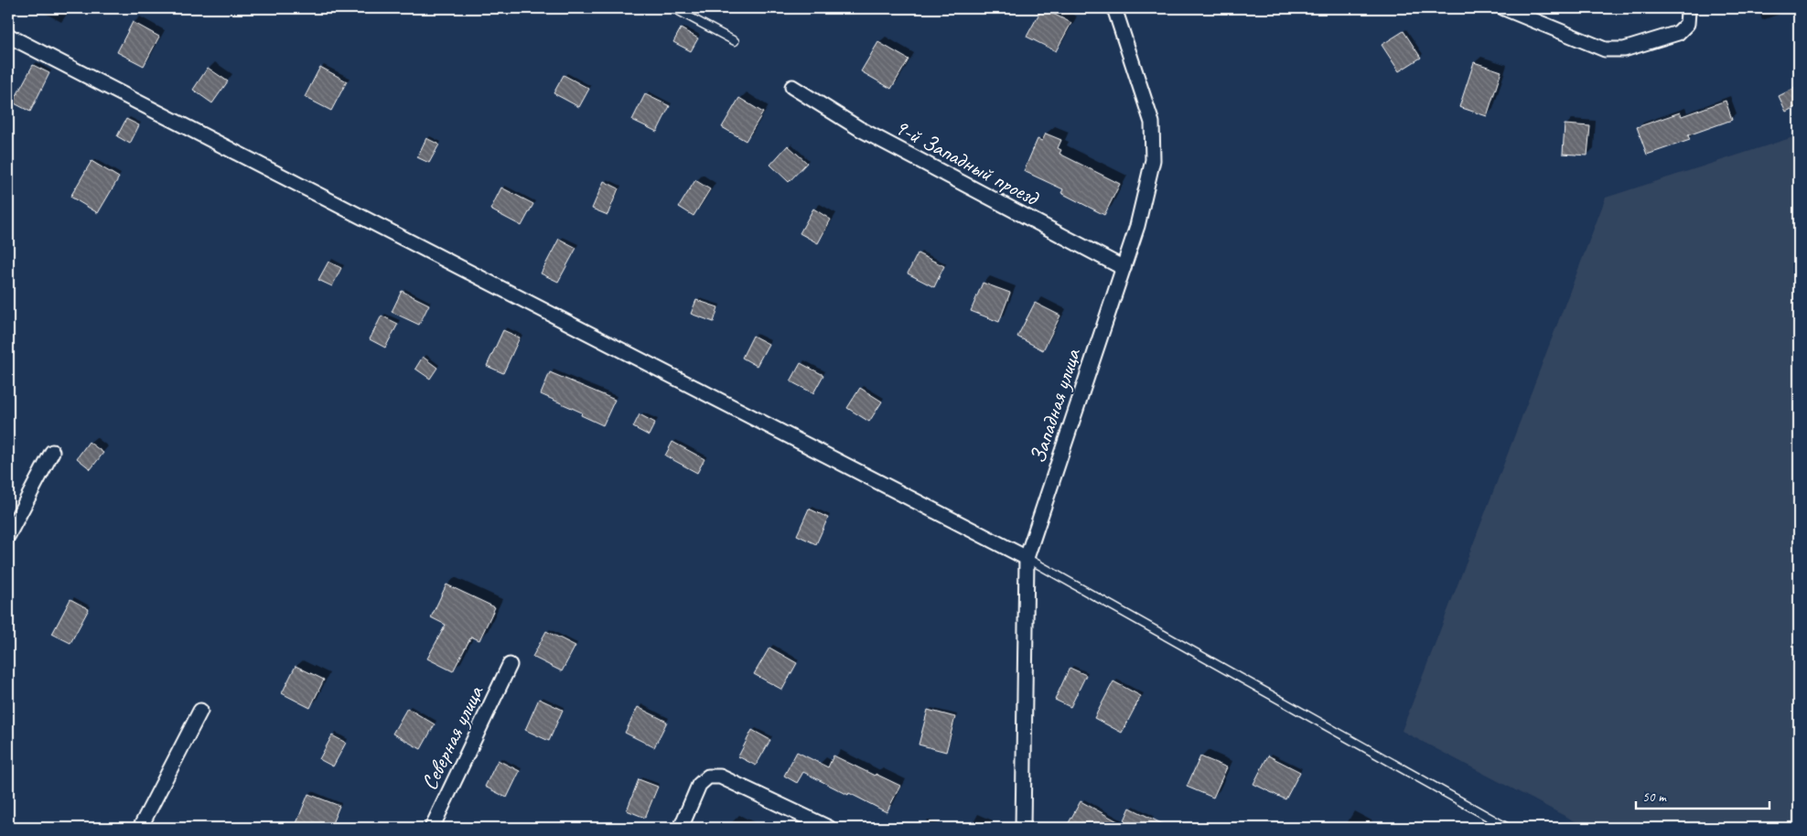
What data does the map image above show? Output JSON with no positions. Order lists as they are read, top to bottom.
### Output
{
  "streets": {
    "street": ["9-й Западный проезд", "Западная улица", "Северная улица"]
  },
  "crossings": [
    ["9-й Западный проезд", "Западная улица"]
  ],
  "scale_bar": "50 m"
}
